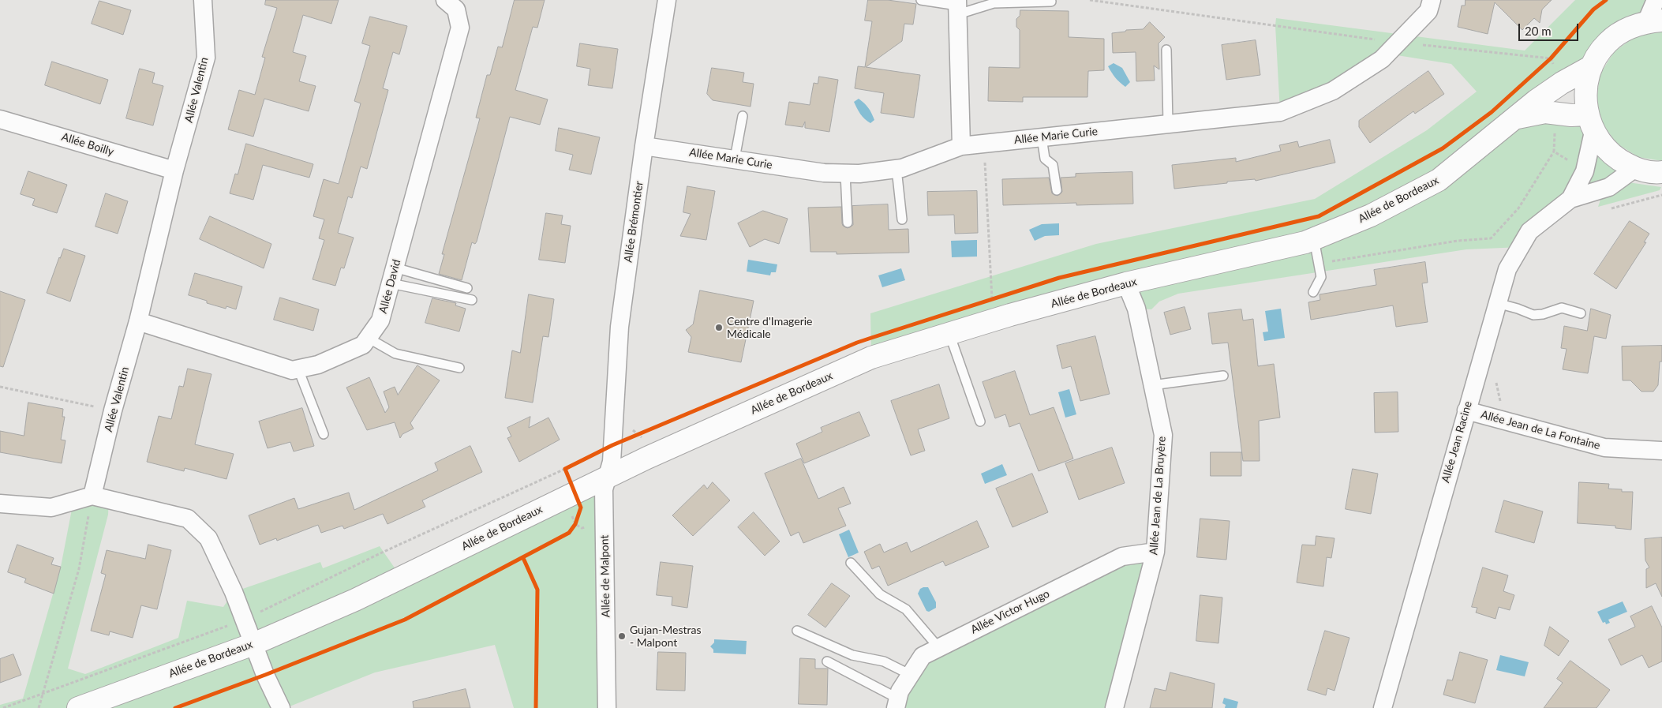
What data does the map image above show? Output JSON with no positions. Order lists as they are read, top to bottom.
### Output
{
  "streets": {
    "main road": ["Allée de Bordeaux"],
    "street": [
      "Allée Valentin",
      "Allée Marie Curie",
      "Allée Boilly",
      "Allée Brémontier",
      "Allée David",
      "Allée Jean de La Fontaine",
      "Allée Jean Racine",
      "Allée Jean de La Bruyère",
      "Allée de Malpont",
      "Allée Victor Hugo"
    ]
  },
  "crossings": [
    ["Allée Valentin", "Allée Boilly"],
    ["Allée Valentin", "Allée David"],
    ["Allée Marie Curie", "Allée Brémontier"],
    ["Allée de Bordeaux", "Allée Jean Racine"],
    ["Allée de Bordeaux", "Allée Jean de La Bruyère"],
    ["Allée de Bordeaux", "Allée de Malpont"],
    ["Allée Brémontier", "Allée de Malpont"],
    ["Allée Jean de La Fontaine", "Allée Jean Racine"],
    ["Allée Jean de La Bruyère", "Allée Victor Hugo"]
  ],
  "places": ["Centre d'Imagerie Médicale", "Gujan-Mestras - Malpont"],
  "scale_bar": "20 m"
}
